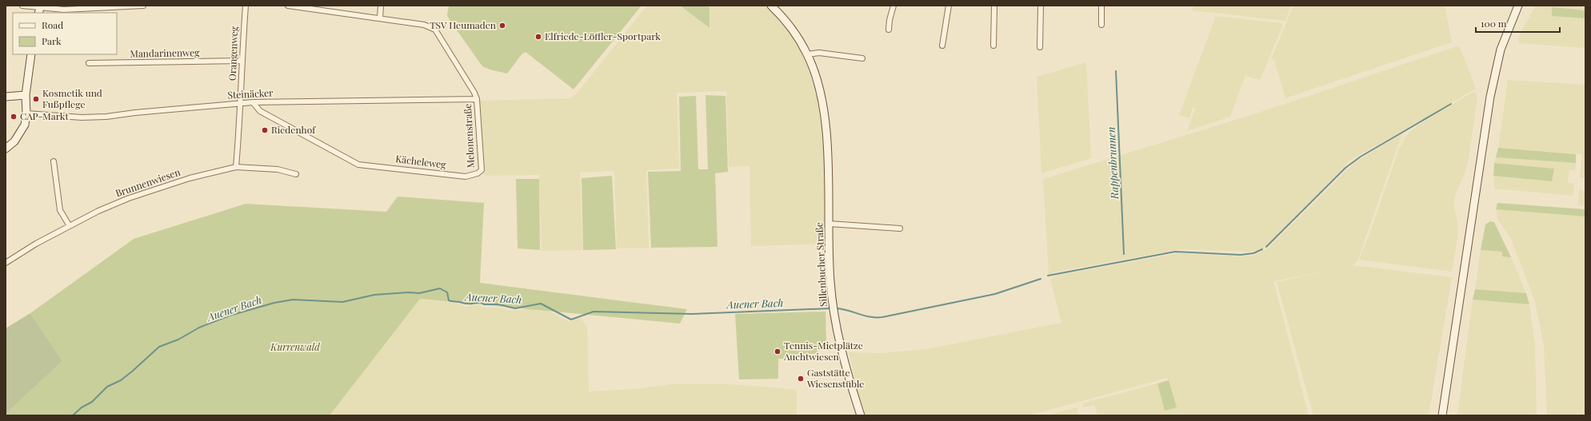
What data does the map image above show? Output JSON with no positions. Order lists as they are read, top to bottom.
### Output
{
  "streets": {
    "street": [
      "Mandarinenweg",
      "Orangenweg",
      "Steinäcker",
      "Melonenstraße",
      "Kächeleweg",
      "Brunnenwiesen",
      "Sillenbucher Straße"
    ]
  },
  "crossings": [
    ["Mandarinenweg", "Orangenweg"],
    ["Orangenweg", "Steinäcker"],
    ["Steinäcker", "Melonenstraße"],
    ["Steinäcker", "Kächeleweg"],
    ["Melonenstraße", "Kächeleweg"]
  ],
  "water": ["Rappenbrunnen", "Auener Bach"],
  "parks": ["Kurrenwald"],
  "places": [
    "TSV Heumaden",
    "Elfriede-Löffler-Sportpark",
    "Kosmetik und Fußpflege",
    "CAP-Markt",
    "Riedenhof",
    "Tennis-Mietplätze Auchtwiesen",
    "Gaststätte Wiesenstüble"
  ],
  "legend": ["Road", "Park"],
  "scale_bar": "100 m"
}
